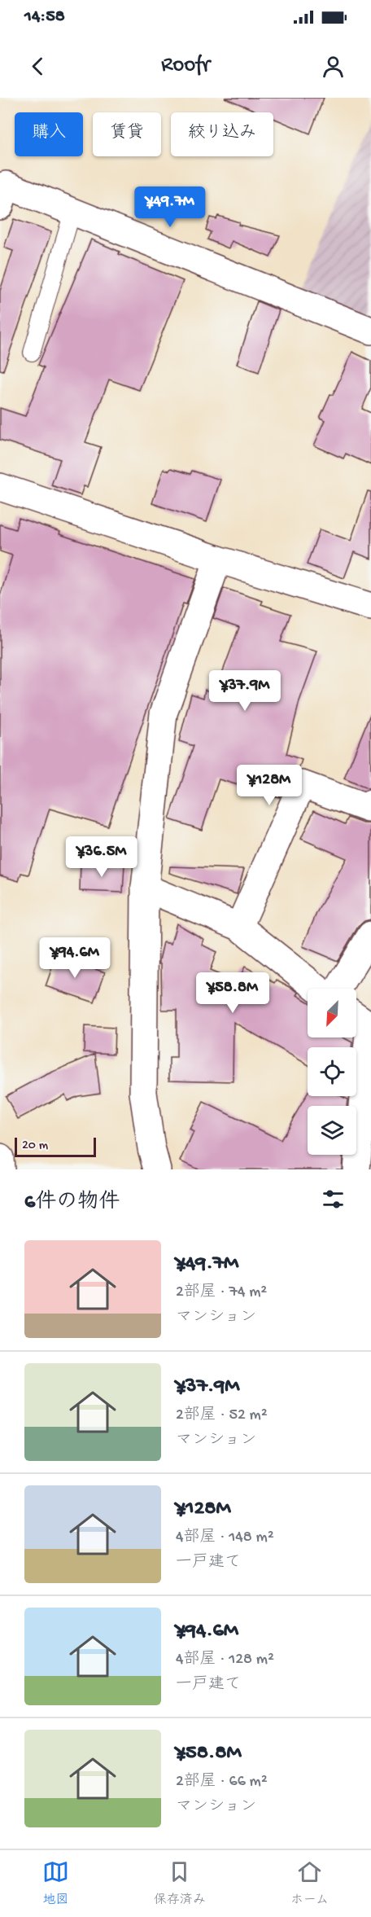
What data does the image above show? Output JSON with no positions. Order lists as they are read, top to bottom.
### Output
{
  "scale_bar": "20 m",
  "north": "bottom left",
  "page": {
    "status": "14:58",
    "header": "Roofr",
    "chip": ["購入", "賃貸", "絞り込み"],
    "price": [
      "¥49.7M",
      "¥37.9M",
      "¥128M",
      "¥36.5M",
      "¥94.6M",
      "¥58.8M"
    ],
    "scale": "20 m",
    "heading": "6件の物件",
    "list": [
      {
        "name": "¥49.7M",
        "note": "2部屋 · 74 m² · マンション"
      },
      {
        "name": "¥37.9M",
        "note": "2部屋 · 52 m² · マンション"
      },
      {
        "name": "¥128M",
        "note": "4部屋 · 148 m² · 一戸建て"
      },
      {
        "name": "¥94.6M",
        "note": "4部屋 · 128 m² · 一戸建て"
      },
      {
        "name": "¥58.8M",
        "note": "2部屋 · 66 m² · マンション"
      }
    ],
    "tabs": ["地図", "保存済み", "ホーム"]
  }
}
